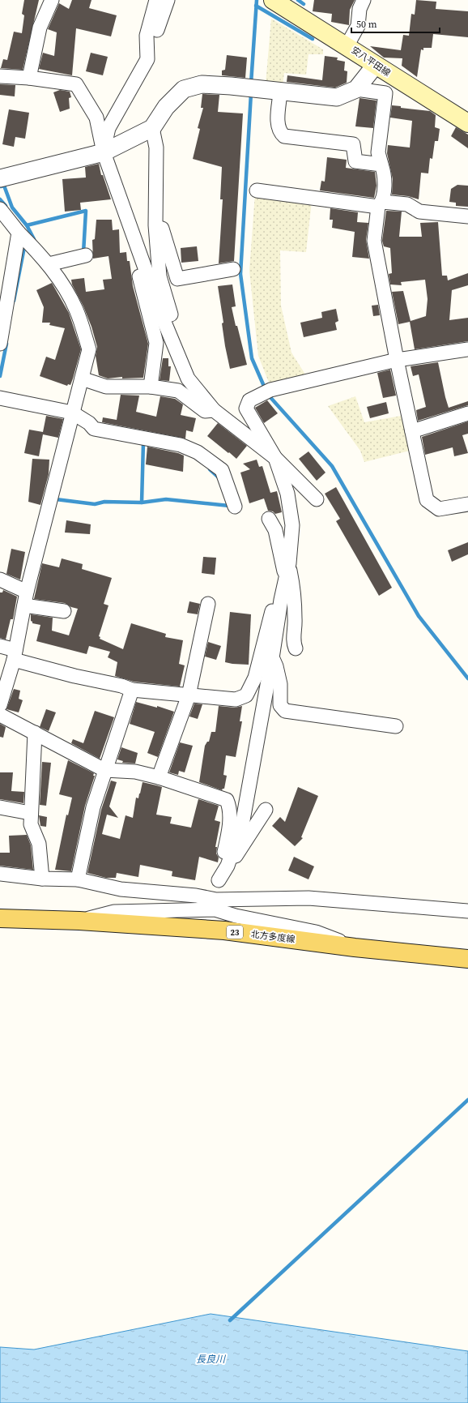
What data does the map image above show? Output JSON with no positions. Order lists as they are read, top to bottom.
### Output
{
  "streets": {
    "main road": ["安八平田線", "23", "北方多度線"]
  },
  "water": ["長良川"],
  "scale_bar": "50 m"
}
